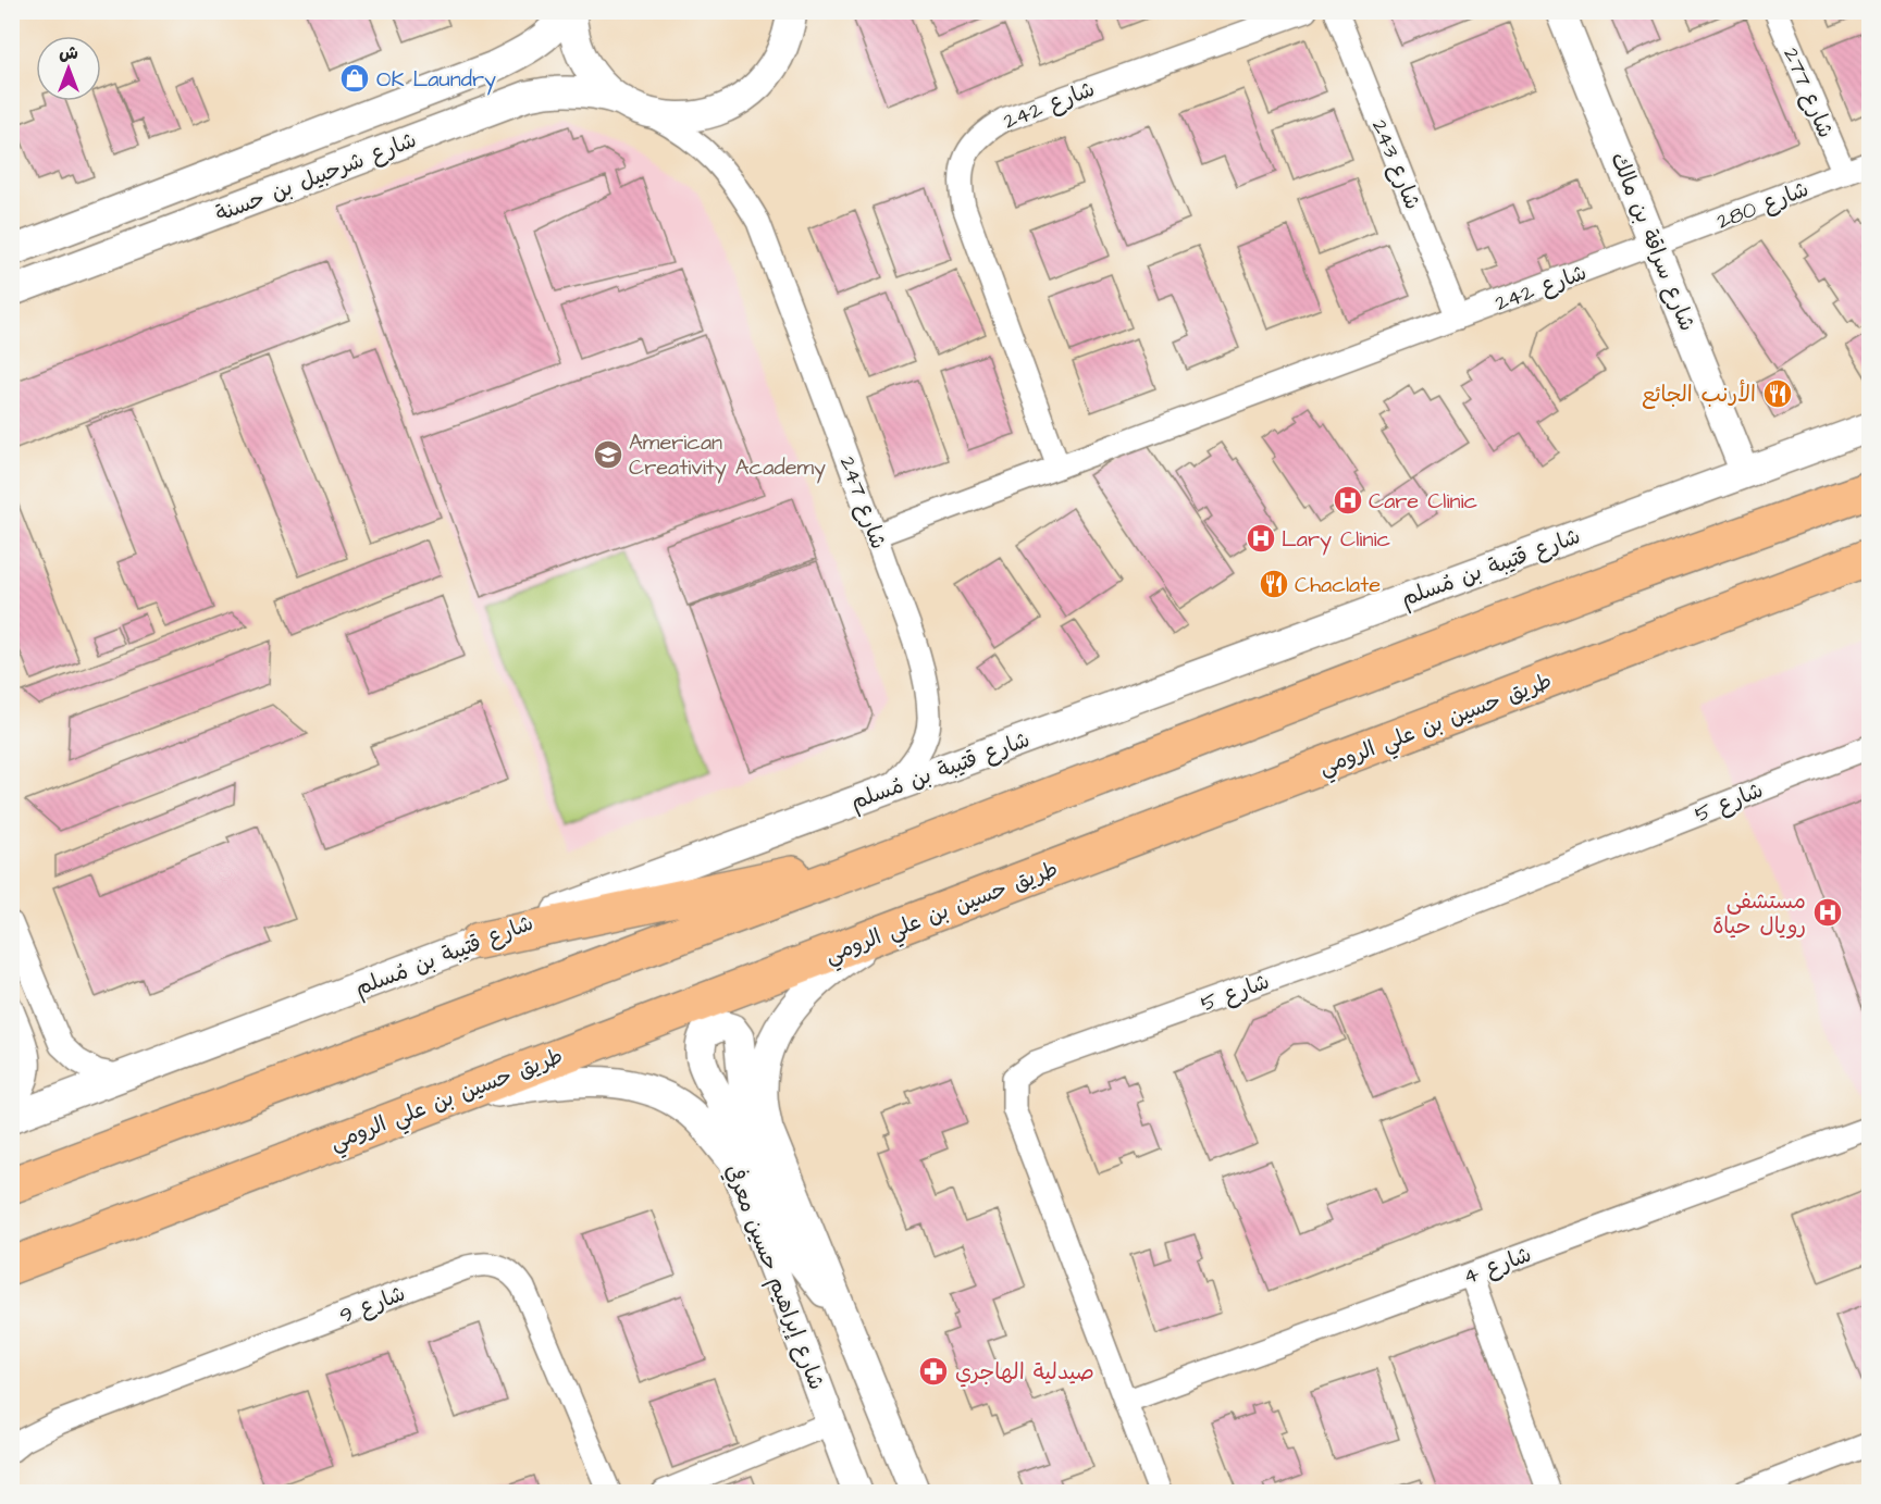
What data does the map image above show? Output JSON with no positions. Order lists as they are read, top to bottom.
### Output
{
  "streets": {
    "highway": ["طريق حسين بن علي الرومي"],
    "street": [
      "شارع 277",
      "شارع 242",
      "شارع 243",
      "شارع شرحبيل بن حسنة",
      "شارع 280",
      "شارع سراقة بن مالك",
      "شارع 247",
      "شارع قتيبة بن مُسلم",
      "شارع 5",
      "شارع 4",
      "شارع إبراهيم حسين معرفي",
      "شارع 9"
    ]
  },
  "crossings": [
    ["شارع 277", "شارع 280"],
    ["شارع 242", "شارع 243"],
    ["شارع 242", "شارع 280"],
    ["شارع 242", "شارع سراقة بن مالك"],
    ["شارع 242", "شارع 247"],
    ["شارع شرحبيل بن حسنة", "شارع 247"],
    ["شارع 280", "شارع سراقة بن مالك"],
    ["شارع سراقة بن مالك", "شارع قتيبة بن مُسلم"],
    ["شارع 247", "شارع قتيبة بن مُسلم"],
    ["طريق حسين بن علي الرومي", "شارع إبراهيم حسين معرفي"],
    ["شارع 5", "شارع 4"]
  ],
  "places": {
    "shop": ["OK Laundry"],
    "restaurant": ["الأرنب الجائع", "Chaclate"],
    "school or university": ["American Creativity Academy"],
    "hospital": ["Care Clinic", "Lary Clinic", "مستشفى رويال حياة"],
    "pharmacy": ["صيدلية الهاجري"]
  },
  "north": "top"
}
